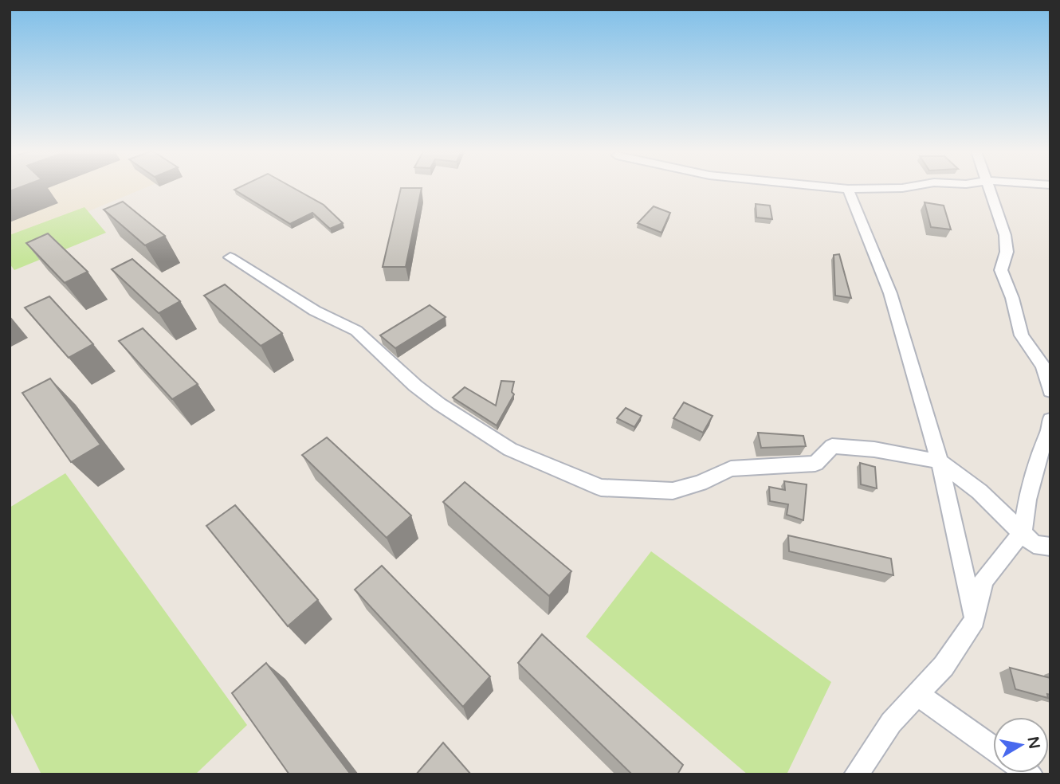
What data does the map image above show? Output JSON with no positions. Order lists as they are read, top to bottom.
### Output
{
  "north": "right"
}
